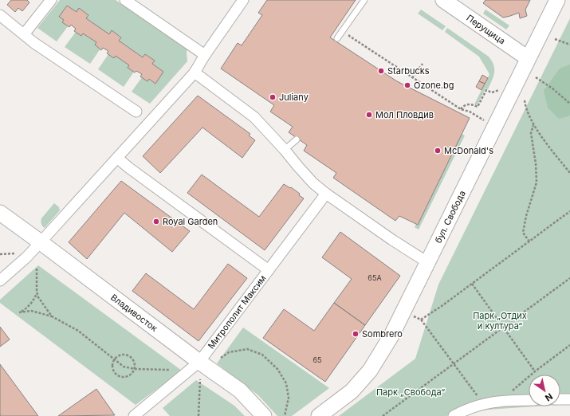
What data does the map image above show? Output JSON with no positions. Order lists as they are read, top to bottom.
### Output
{
  "streets": {
    "street": [
      "Перущица",
      "бул. Свобода",
      "Митрополит Максим",
      "Владивосток"
    ]
  },
  "crossings": [
    ["Перущица", "бул. Свобода"],
    ["Митрополит Максим", "Владивосток"]
  ],
  "parks": ["Парк „Отдих и култура“", "Парк „Свобода“"],
  "places": [
    "Starbucks",
    "Ozone.bg",
    "Juliany",
    "Мол Пловдив",
    "McDonald's",
    "Royal Garden",
    "Sombrero"
  ],
  "house_numbers": ["65А", "65"],
  "north": "bottom right"
}
